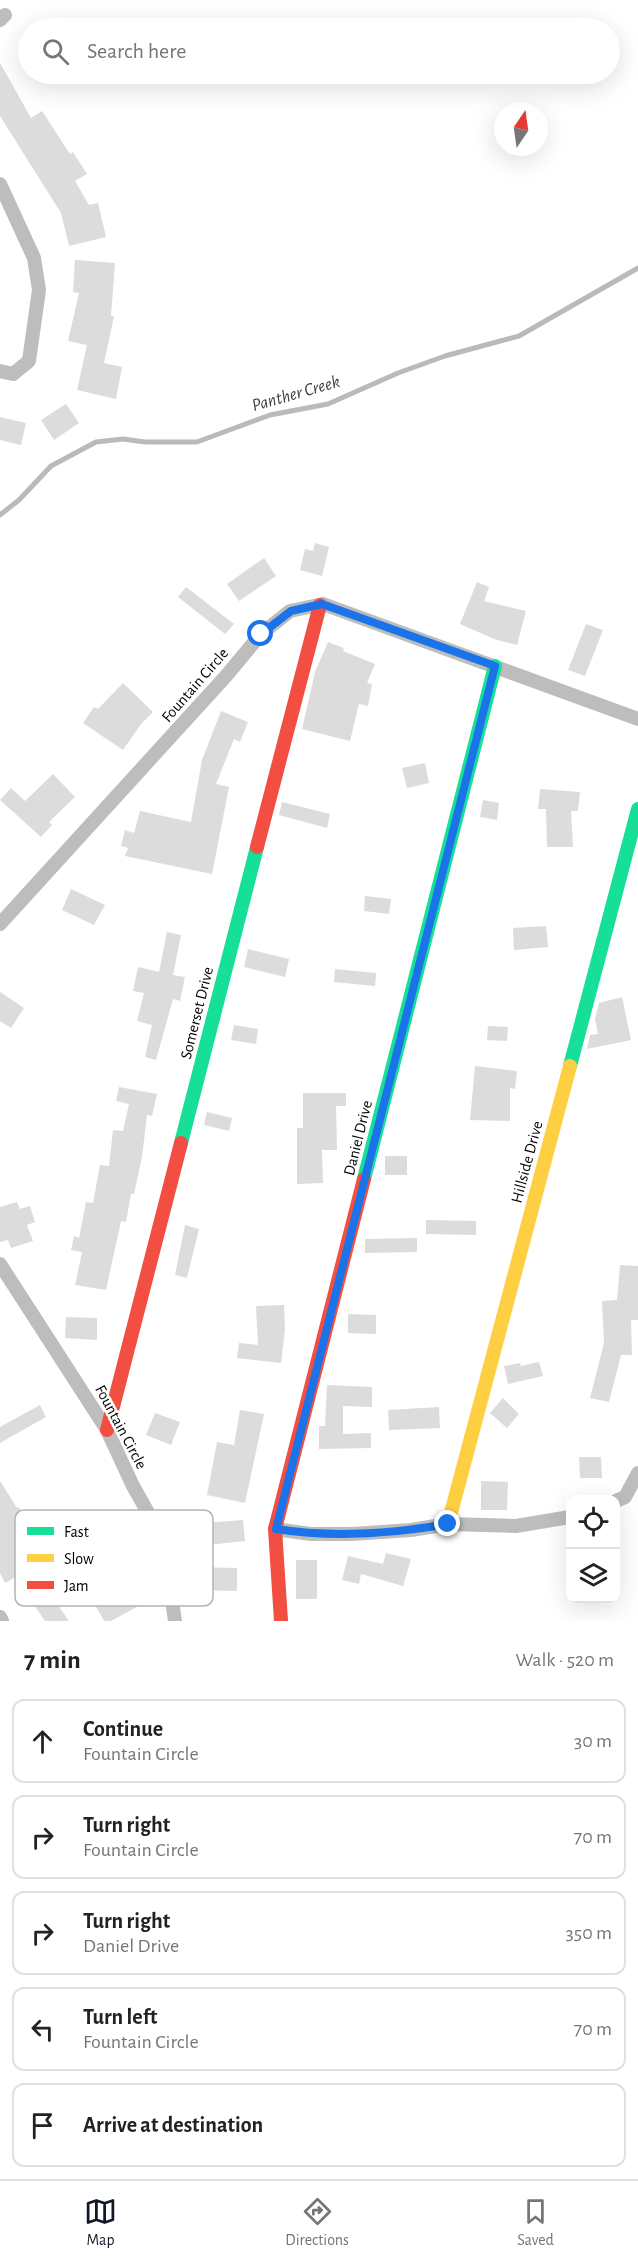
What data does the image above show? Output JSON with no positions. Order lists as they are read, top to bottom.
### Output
{
  "streets": {
    "street": [
      "Fountain Circle",
      "Somerset Drive",
      "Daniel Drive",
      "Hillside Drive"
    ]
  },
  "crossings": [
    ["Fountain Circle", "Somerset Drive"]
  ],
  "water": ["Panther Creek"],
  "legend": ["Fast", "Slow", "Jam"],
  "north": "top",
  "page": {
    "search": "Search here",
    "heading": ["7 min", "Walk · 520 m"],
    "list": [
      ["Continue", "Fountain Circle", "30 m"],
      ["Turn right", "Fountain Circle", "70 m"],
      ["Turn right", "Daniel Drive", "350 m"],
      ["Turn left", "Fountain Circle", "70 m"],
      "Arrive at destination"
    ],
    "nav": ["Map", "Directions", "Saved"]
  }
}
